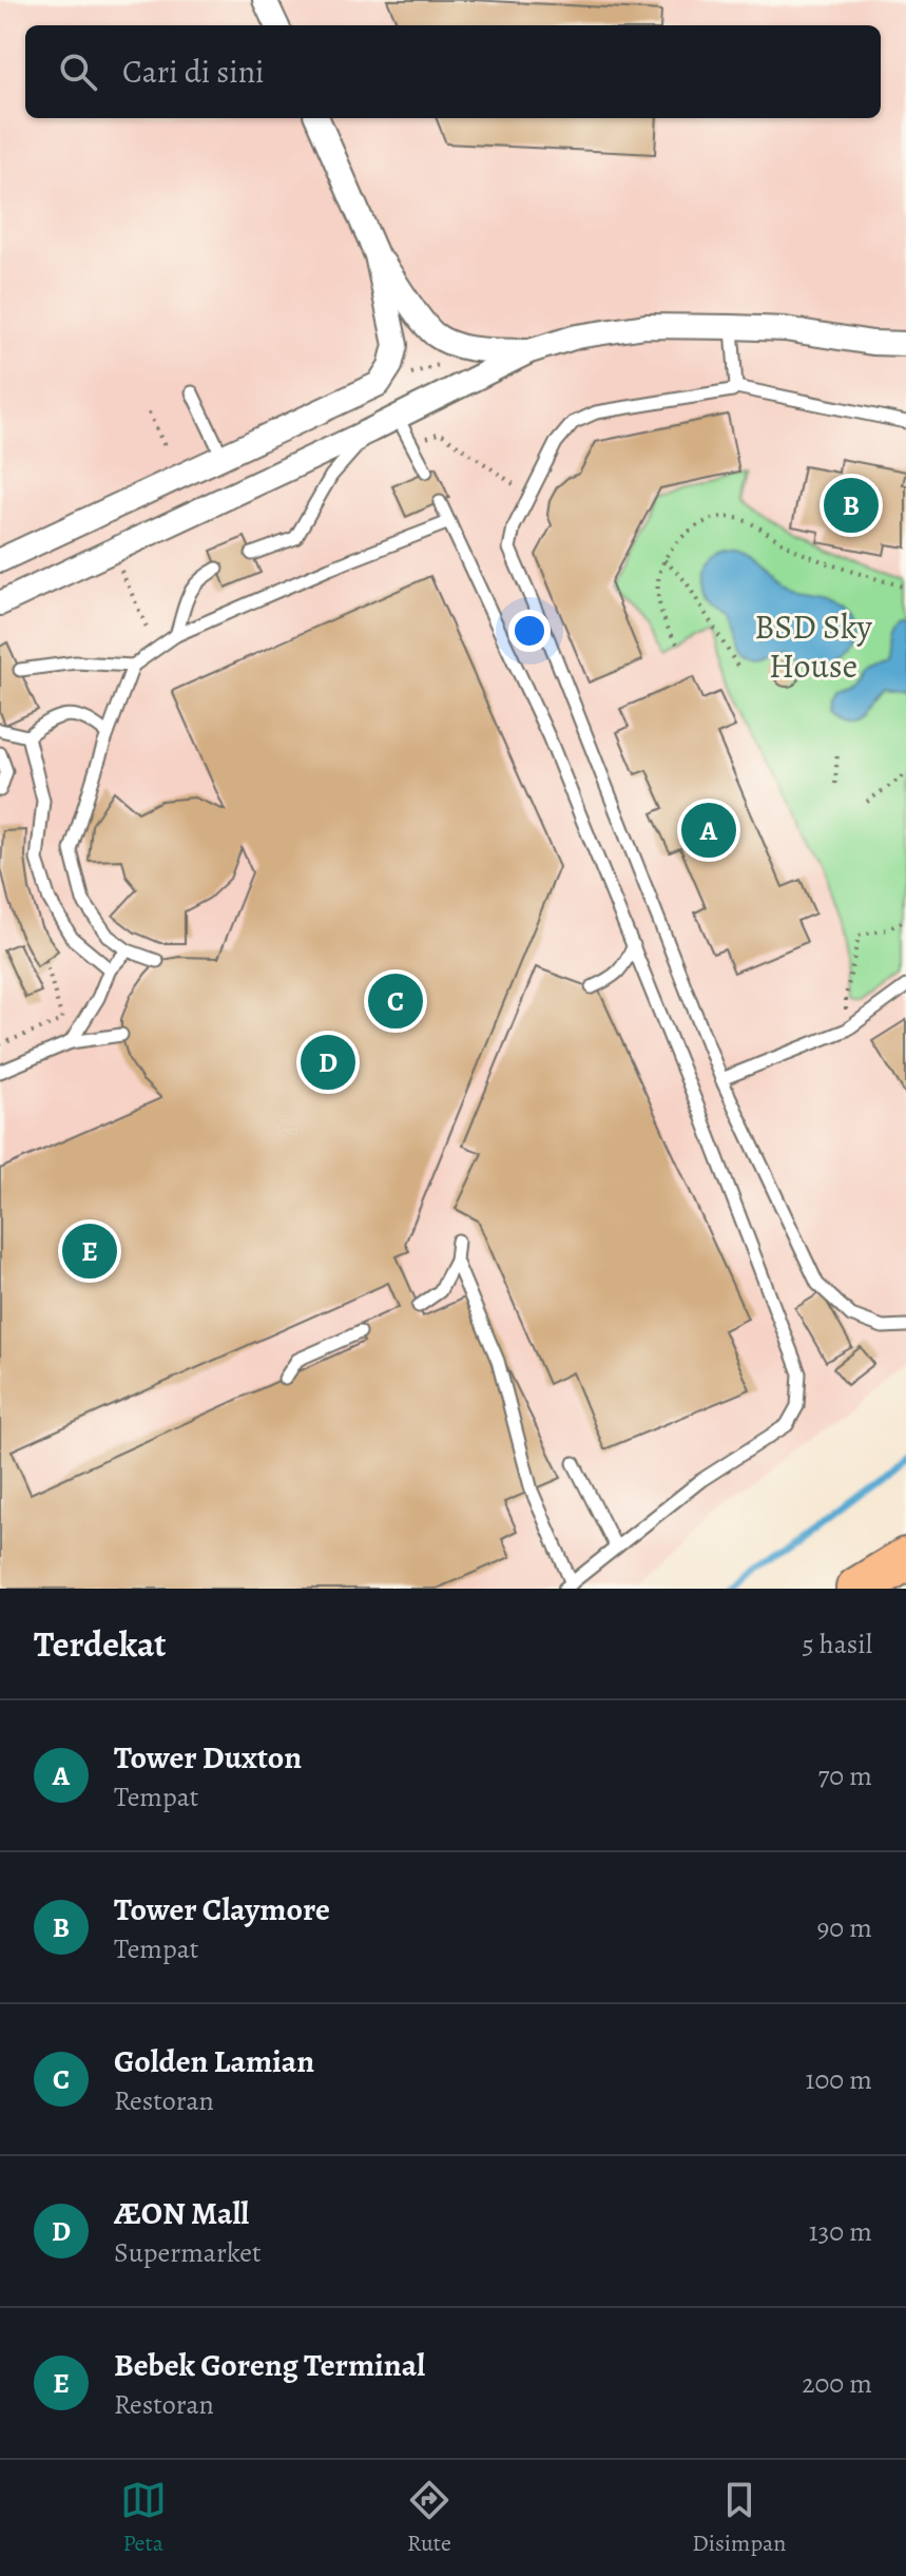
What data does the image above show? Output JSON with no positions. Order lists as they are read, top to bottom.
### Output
{
  "parks": ["BSD Sky House"],
  "page": {
    "search": "Cari di sini",
    "pins": [
      "B",
      "A",
      "C",
      "D",
      "E"
    ],
    "heading": ["Terdekat", "5 hasil"],
    "list": [
      {
        "mark": "A",
        "name": "Tower Duxton",
        "note": "Tempat",
        "value": "70 m"
      },
      {
        "mark": "B",
        "name": "Tower Claymore",
        "note": "Tempat",
        "value": "90 m"
      },
      {
        "mark": "C",
        "name": "Golden Lamian",
        "note": "Restoran",
        "value": "100 m"
      },
      {
        "mark": "D",
        "name": "ÆON Mall",
        "note": "Supermarket",
        "value": "130 m"
      },
      {
        "mark": "E",
        "name": "Bebek Goreng Terminal",
        "note": "Restoran",
        "value": "200 m"
      }
    ],
    "nav": ["Peta", "Rute", "Disimpan"]
  }
}
